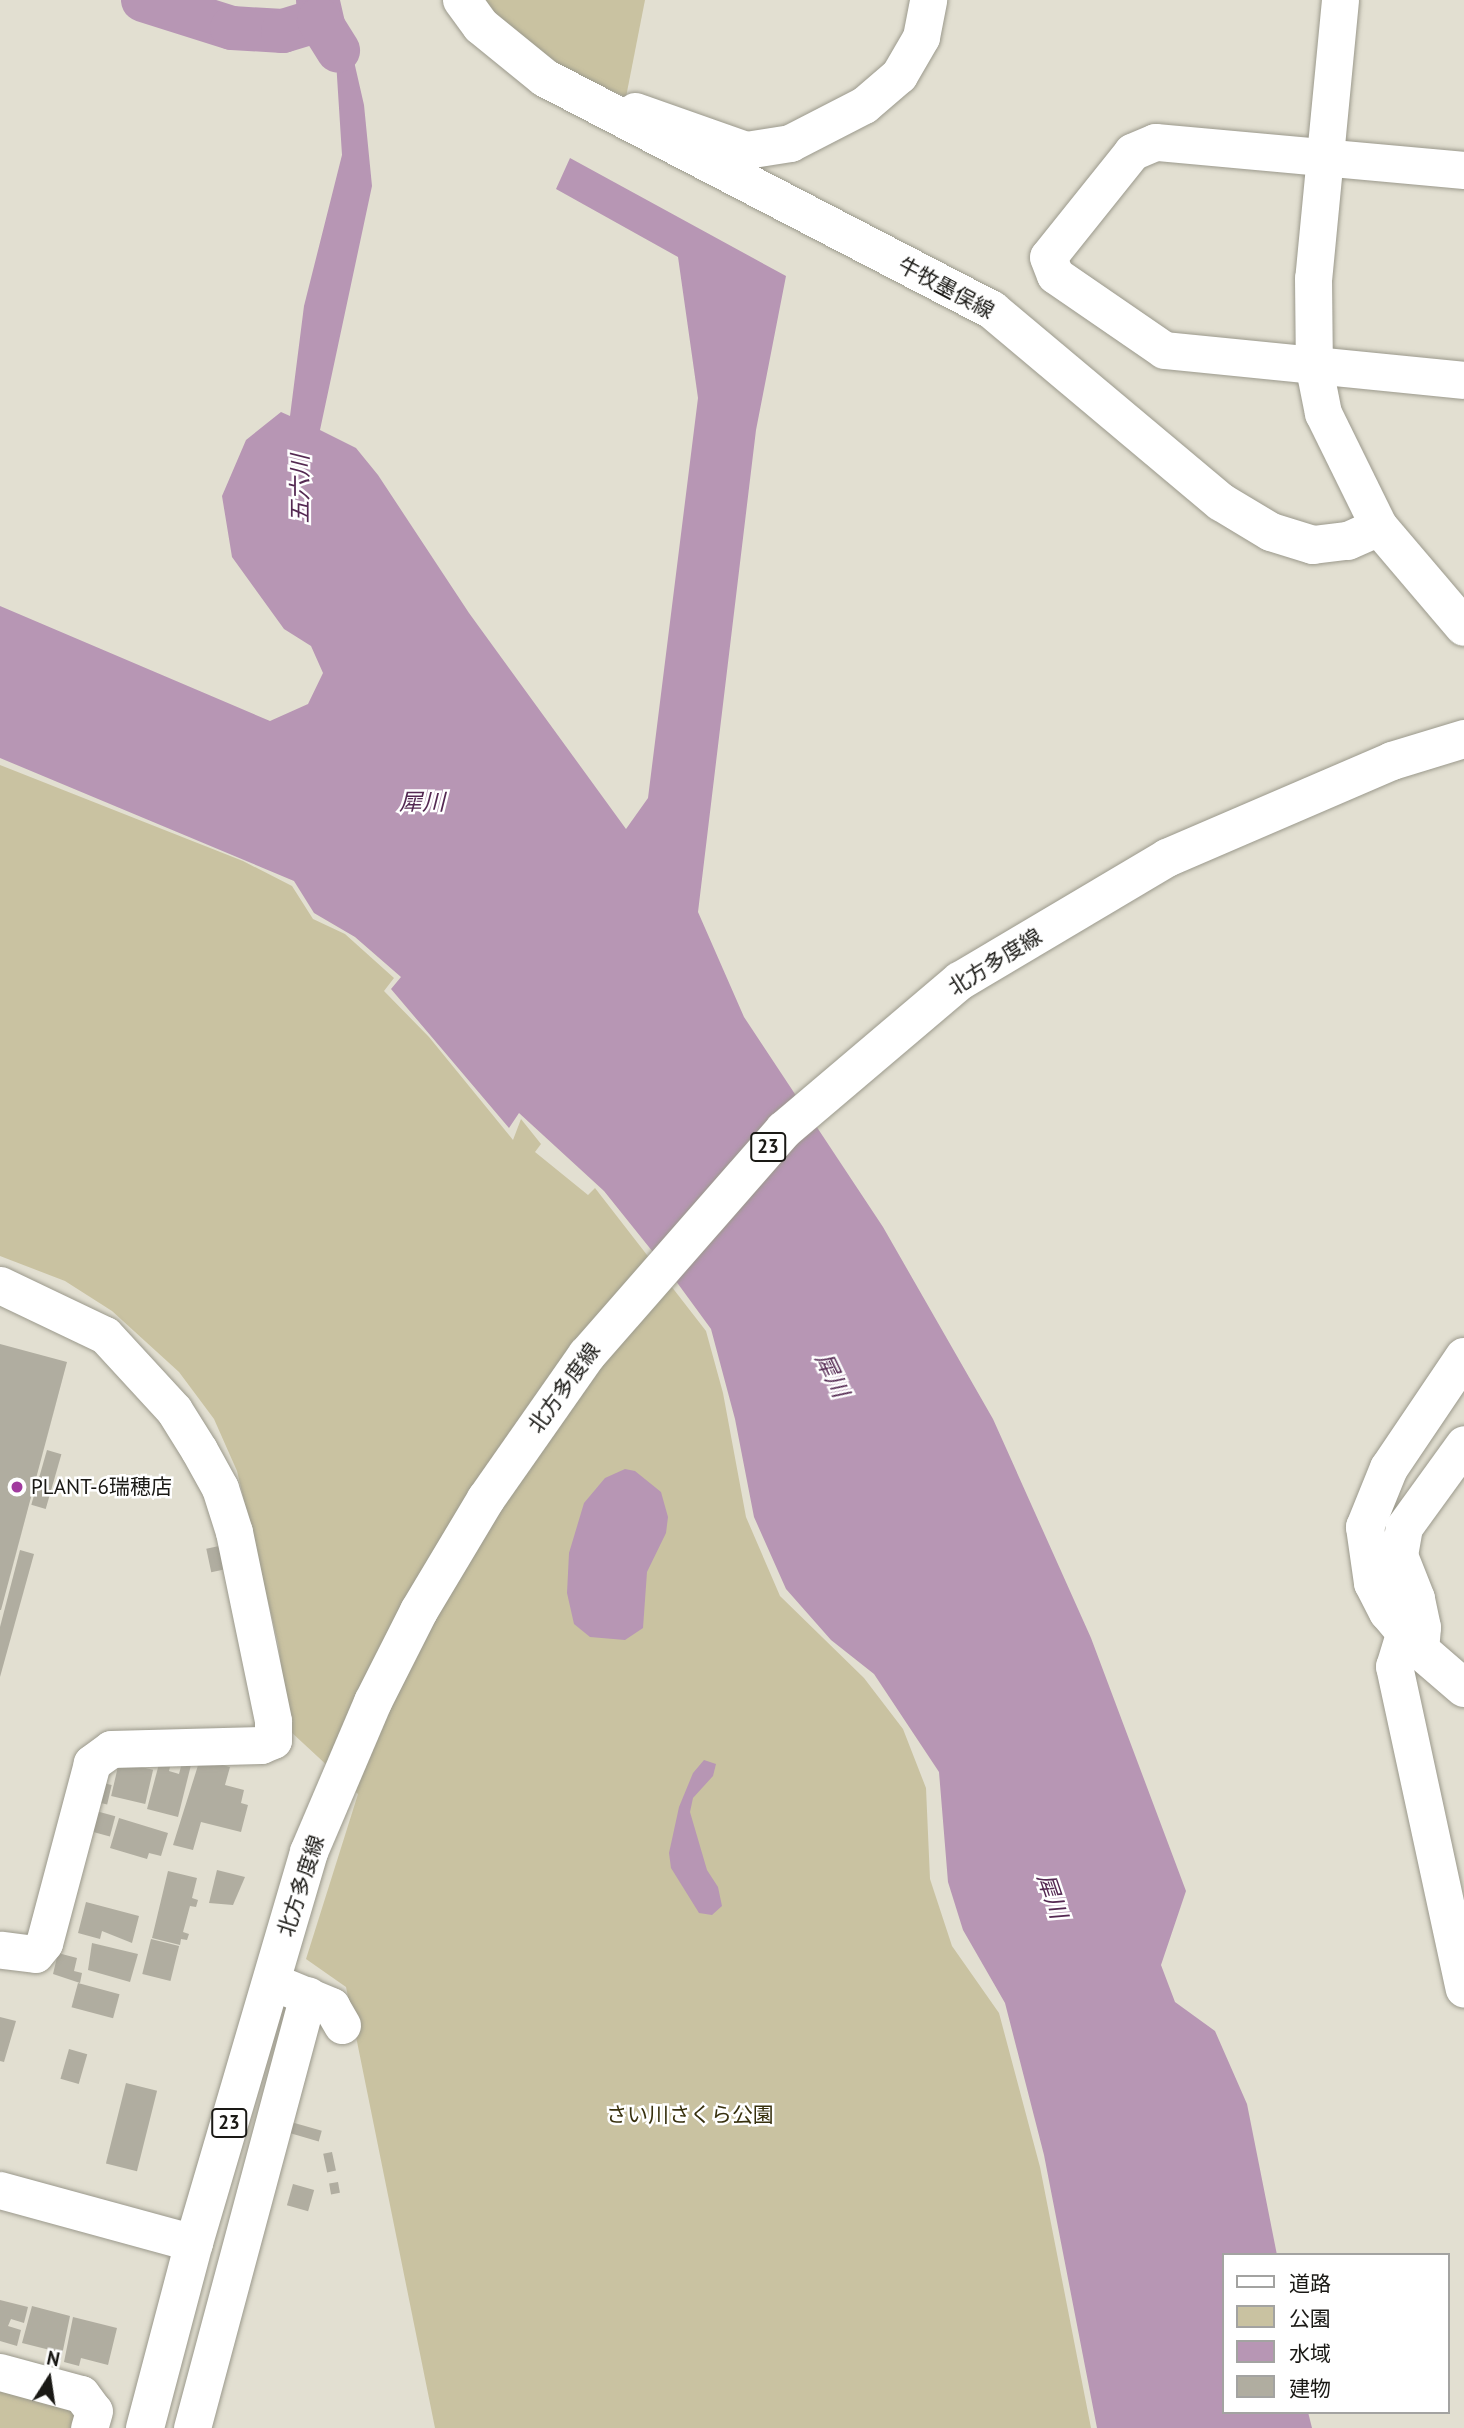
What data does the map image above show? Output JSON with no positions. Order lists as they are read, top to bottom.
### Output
{
  "streets": {
    "main road": ["牛牧墨俣線", "北方多度線", "23"]
  },
  "water": ["五六川", "犀川"],
  "parks": ["さい川さくら公園"],
  "places": ["PLANT-6瑞穂店"],
  "legend": [
    "道路",
    "公園",
    "水域",
    "建物"
  ],
  "north": "top"
}
